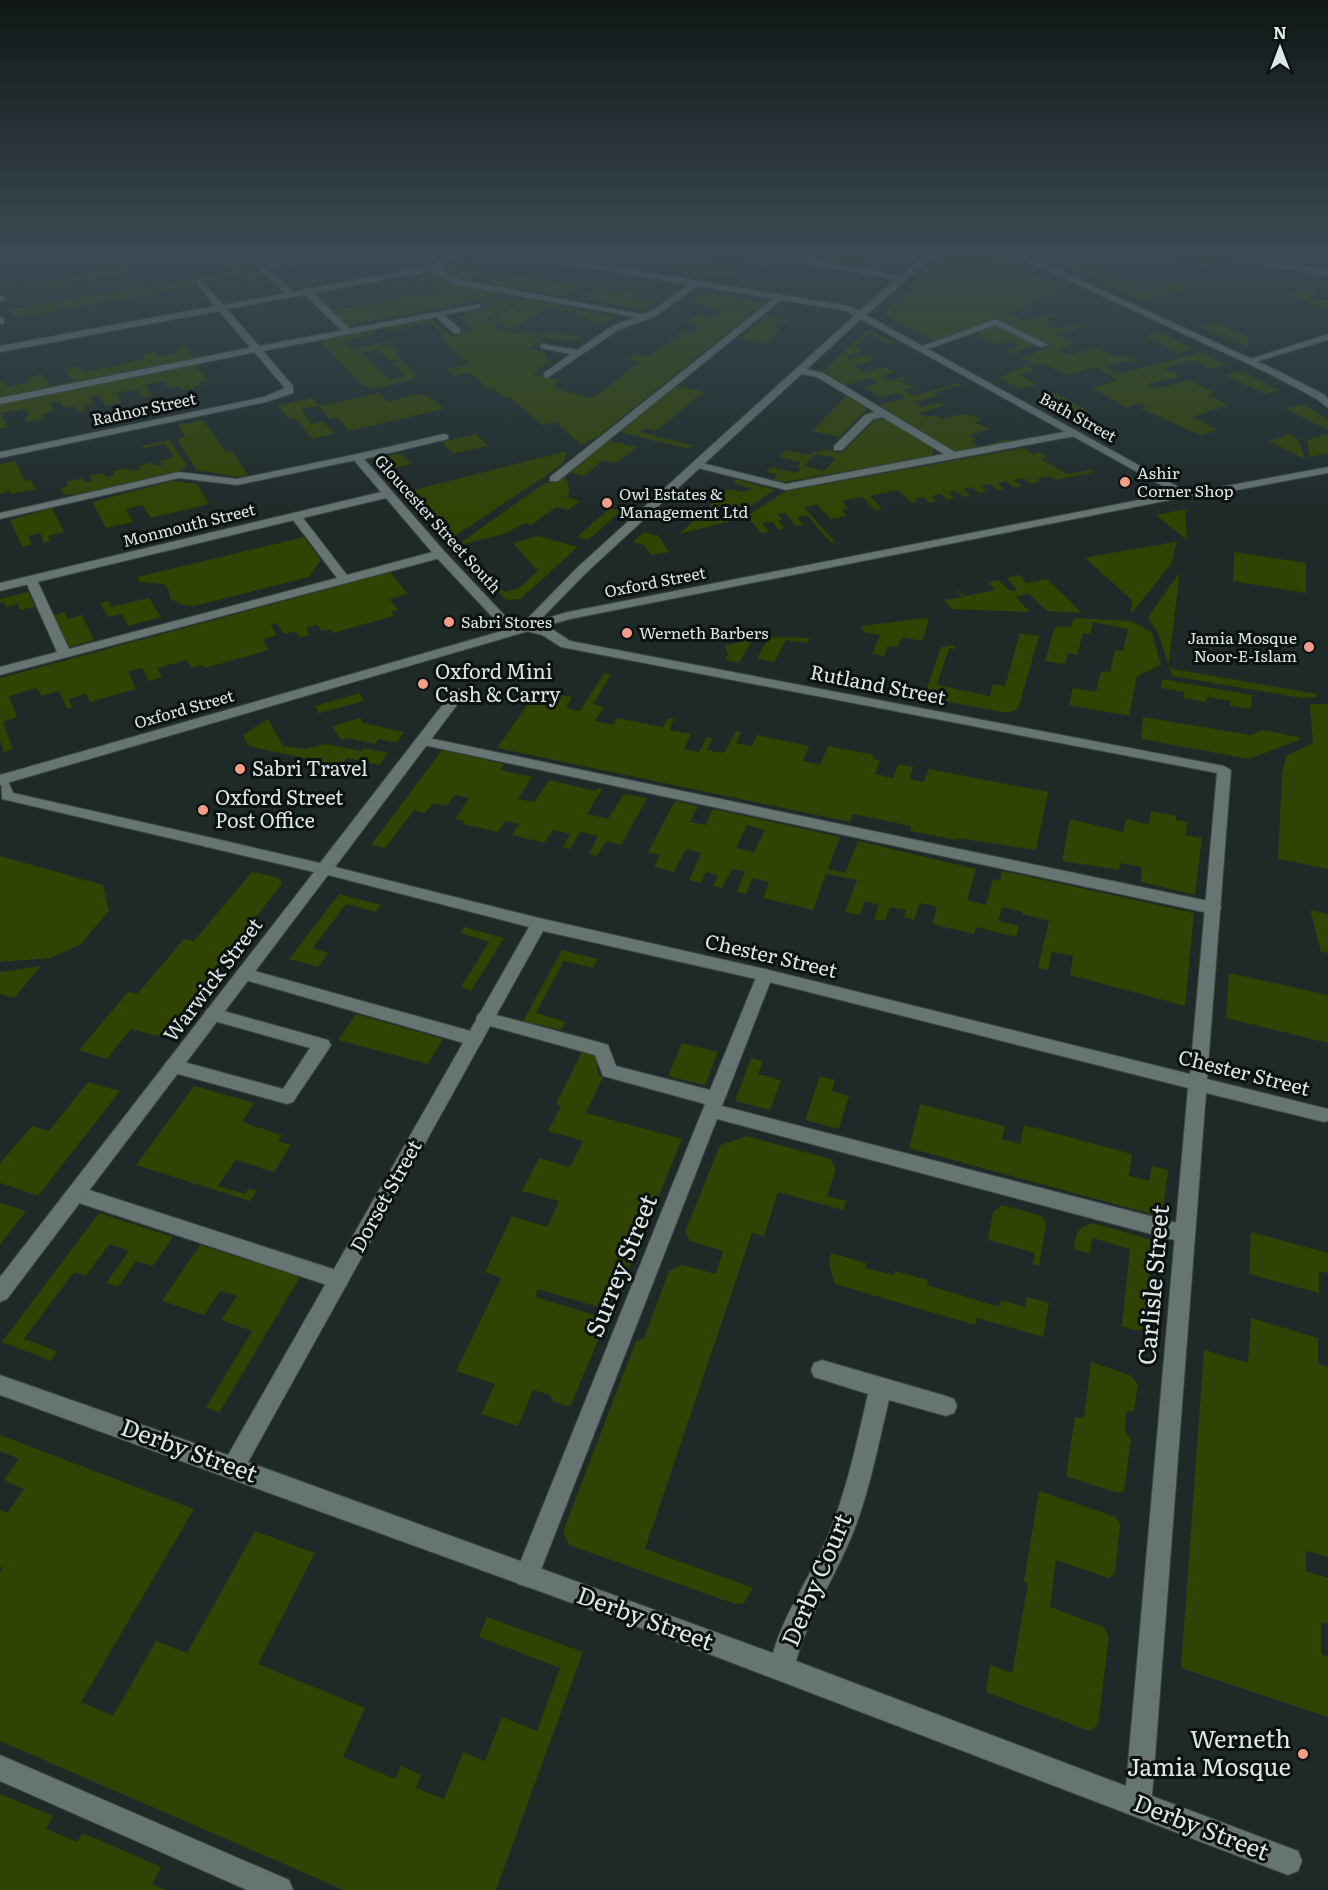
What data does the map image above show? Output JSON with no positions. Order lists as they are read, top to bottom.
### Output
{
  "streets": {
    "street": [
      "Radnor Street",
      "Bath Street",
      "Gloucester Street South",
      "Monmouth Street",
      "Oxford Street",
      "Rutland Street",
      "Chester Street",
      "Warwick Street",
      "Dorset Street",
      "Surrey Street",
      "Carlisle Street",
      "Derby Street",
      "Derby Court"
    ]
  },
  "crossings": [
    ["Bath Street", "Oxford Street"],
    ["Gloucester Street South", "Monmouth Street"],
    ["Gloucester Street South", "Oxford Street"],
    ["Gloucester Street South", "Rutland Street"],
    ["Oxford Street", "Rutland Street"],
    ["Oxford Street", "Chester Street"],
    ["Rutland Street", "Carlisle Street"],
    ["Chester Street", "Warwick Street"],
    ["Chester Street", "Dorset Street"],
    ["Chester Street", "Surrey Street"],
    ["Chester Street", "Carlisle Street"],
    ["Dorset Street", "Derby Street"],
    ["Surrey Street", "Derby Street"],
    ["Carlisle Street", "Derby Street"],
    ["Derby Street", "Derby Court"]
  ],
  "places": [
    "Ashir Corner Shop",
    "Owl Estates & Management Ltd",
    "Sabri Stores",
    "Werneth Barbers",
    "Jamia Mosque Noor-E-Islam",
    "Oxford Mini Cash & Carry",
    "Sabri Travel",
    "Oxford Street Post Office",
    "Werneth Jamia Mosque"
  ],
  "north": "top"
}
